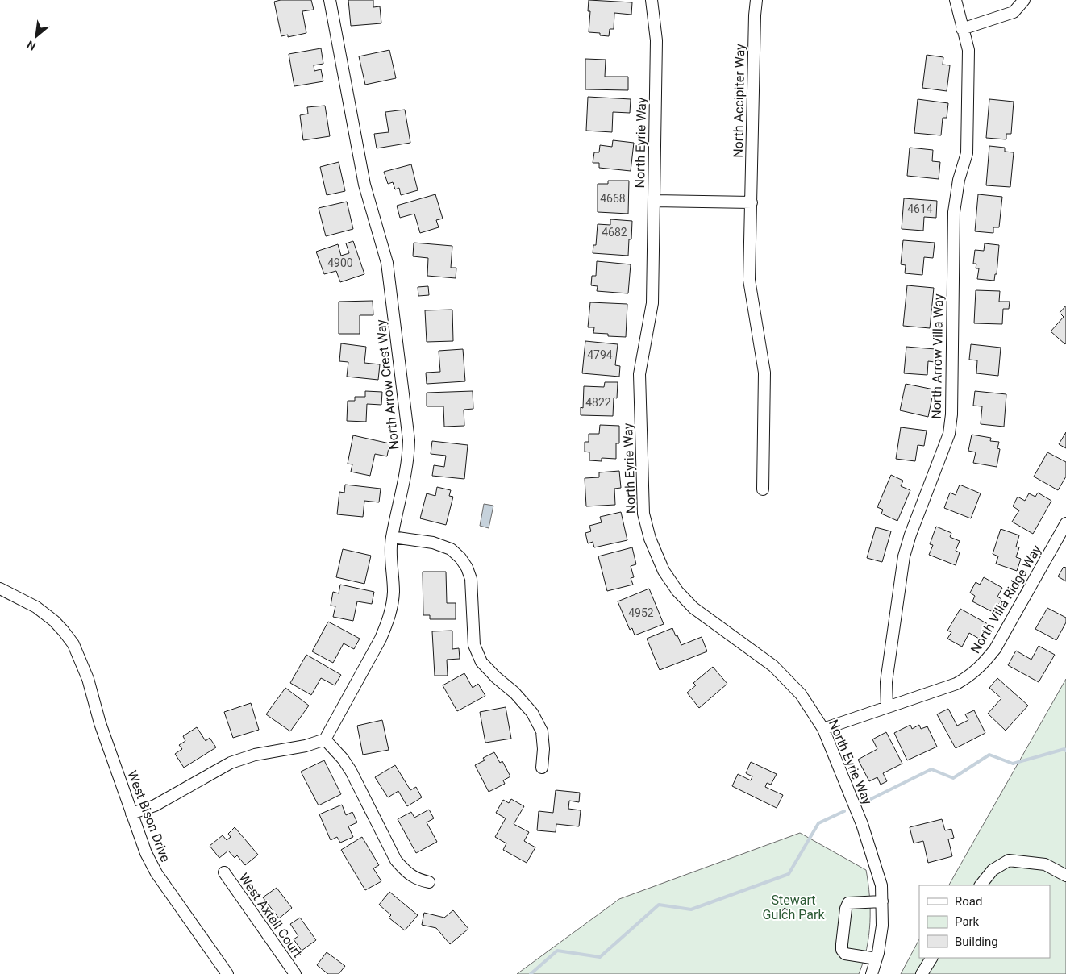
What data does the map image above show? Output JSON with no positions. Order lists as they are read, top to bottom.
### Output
{
  "streets": {
    "street": [
      "North Accipiter Way",
      "North Eyrie Way",
      "North Arrow Villa Way",
      "North Arrow Crest Way",
      "North Villa Ridge Way",
      "West Bison Drive",
      "West Axtell Court"
    ]
  },
  "crossings": [
    ["North Eyrie Way", "North Villa Ridge Way"],
    ["North Arrow Villa Way", "North Villa Ridge Way"]
  ],
  "parks": ["Stewart Gulch Park"],
  "house_numbers": [
    "4668",
    "4614",
    "4682",
    "4900",
    "4794",
    "4822",
    "4952"
  ],
  "legend": ["Road", "Park", "Building"],
  "north": "bottom left"
}
